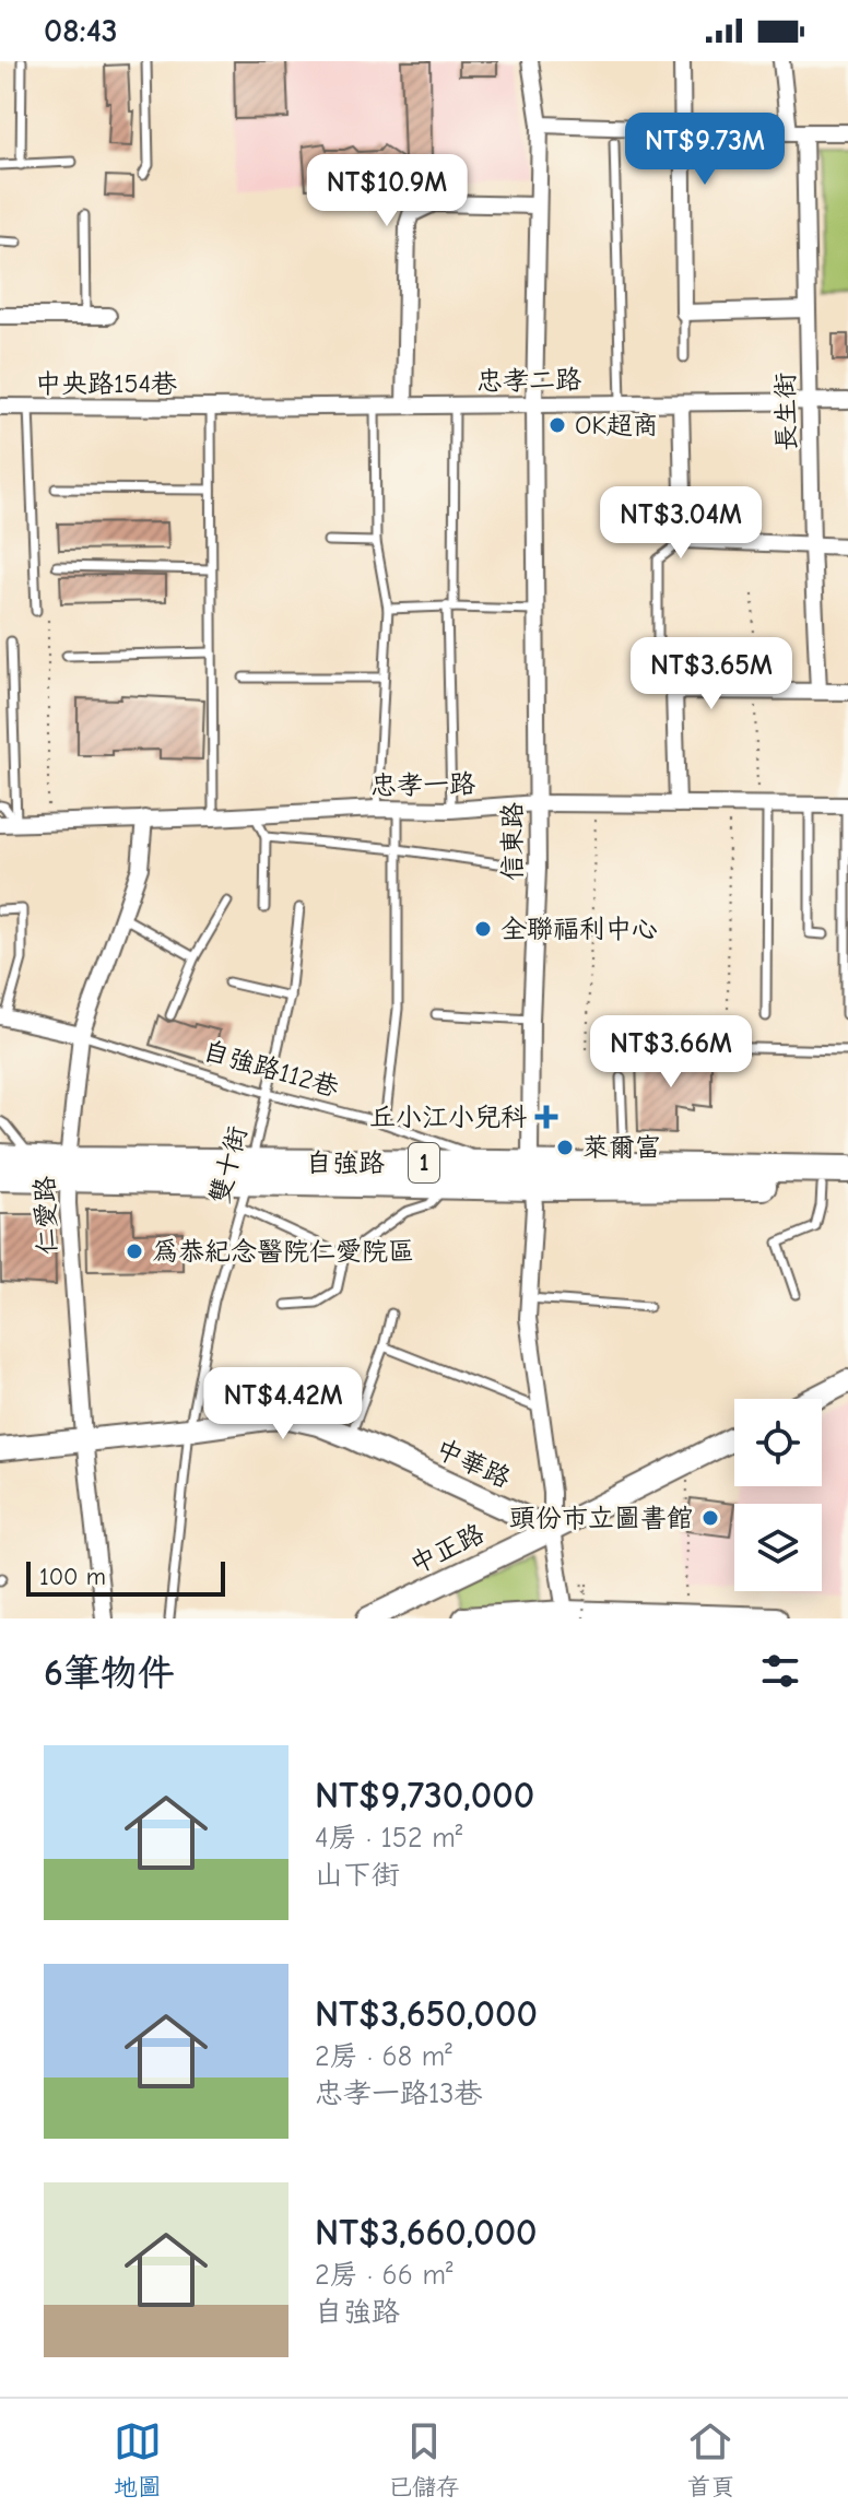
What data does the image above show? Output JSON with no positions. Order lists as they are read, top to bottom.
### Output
{
  "streets": {
    "main road": ["自強路", "1"],
    "street": [
      "忠孝二路",
      "中央路154巷",
      "長生街",
      "忠孝一路",
      "信東路",
      "仁愛路",
      "中華路",
      "中正路"
    ],
    "lane": ["自強路112巷", "雙十街"]
  },
  "crossings": [
    ["忠孝二路", "中央路154巷"],
    ["忠孝二路", "長生街"],
    ["忠孝二路", "信東路"],
    ["忠孝一路", "信東路"],
    ["忠孝一路", "仁愛路"],
    ["信東路", "自強路"],
    ["信東路", "中華路"],
    ["信東路", "中正路"],
    ["自強路112巷", "自強路"],
    ["自強路112巷", "雙十街"],
    ["自強路112巷", "仁愛路"],
    ["自強路", "雙十街"],
    ["自強路", "仁愛路"],
    ["雙十街", "中華路"],
    ["仁愛路", "中華路"],
    ["中華路", "中正路"]
  ],
  "places": {
    "other": [
      "OK超商",
      "全聯福利中心",
      "萊爾富",
      "為恭紀念醫院仁愛院區",
      "頭份市立圖書館"
    ],
    "health": ["丘小江小兒科"]
  },
  "scale_bar": "100 m",
  "page": {
    "status": "08:43",
    "price": [
      "NT$9.73M",
      "NT$10.9M",
      "NT$3.04M",
      "NT$3.65M",
      "NT$3.66M",
      "NT$4.42M"
    ],
    "scale": "100 m",
    "heading": "6筆物件",
    "list": [
      {
        "name": "NT$9,730,000",
        "note": "4房 · 152 m² · 山下街"
      },
      {
        "name": "NT$3,650,000",
        "note": "2房 · 68 m² · 忠孝一路13巷"
      },
      {
        "name": "NT$3,660,000",
        "note": "2房 · 66 m² · 自強路"
      }
    ],
    "tabs": ["地圖", "已儲存", "首頁"]
  }
}
